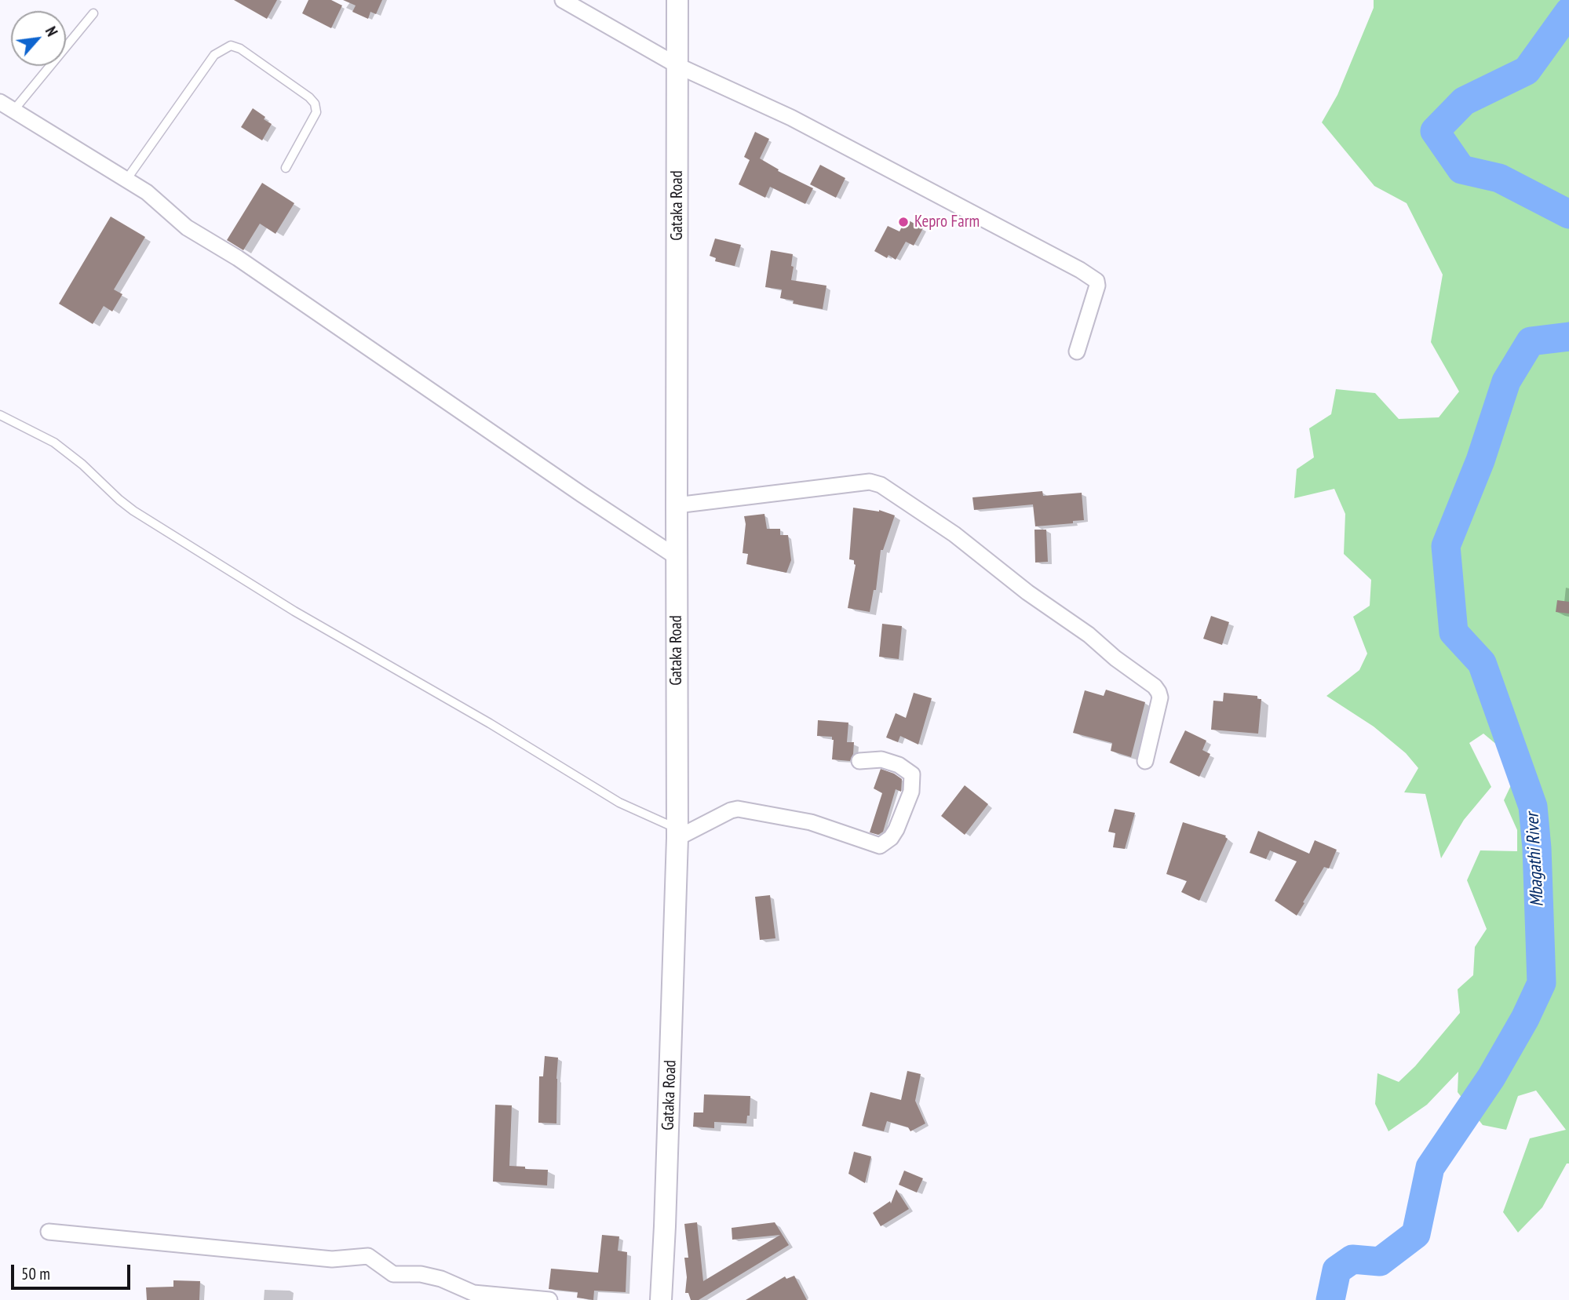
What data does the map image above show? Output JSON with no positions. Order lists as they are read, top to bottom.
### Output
{
  "streets": {
    "street": ["Gataka Road"]
  },
  "water": ["Mbagathi River"],
  "places": ["Kepro Farm"],
  "scale_bar": "50 m",
  "north": "top right"
}
